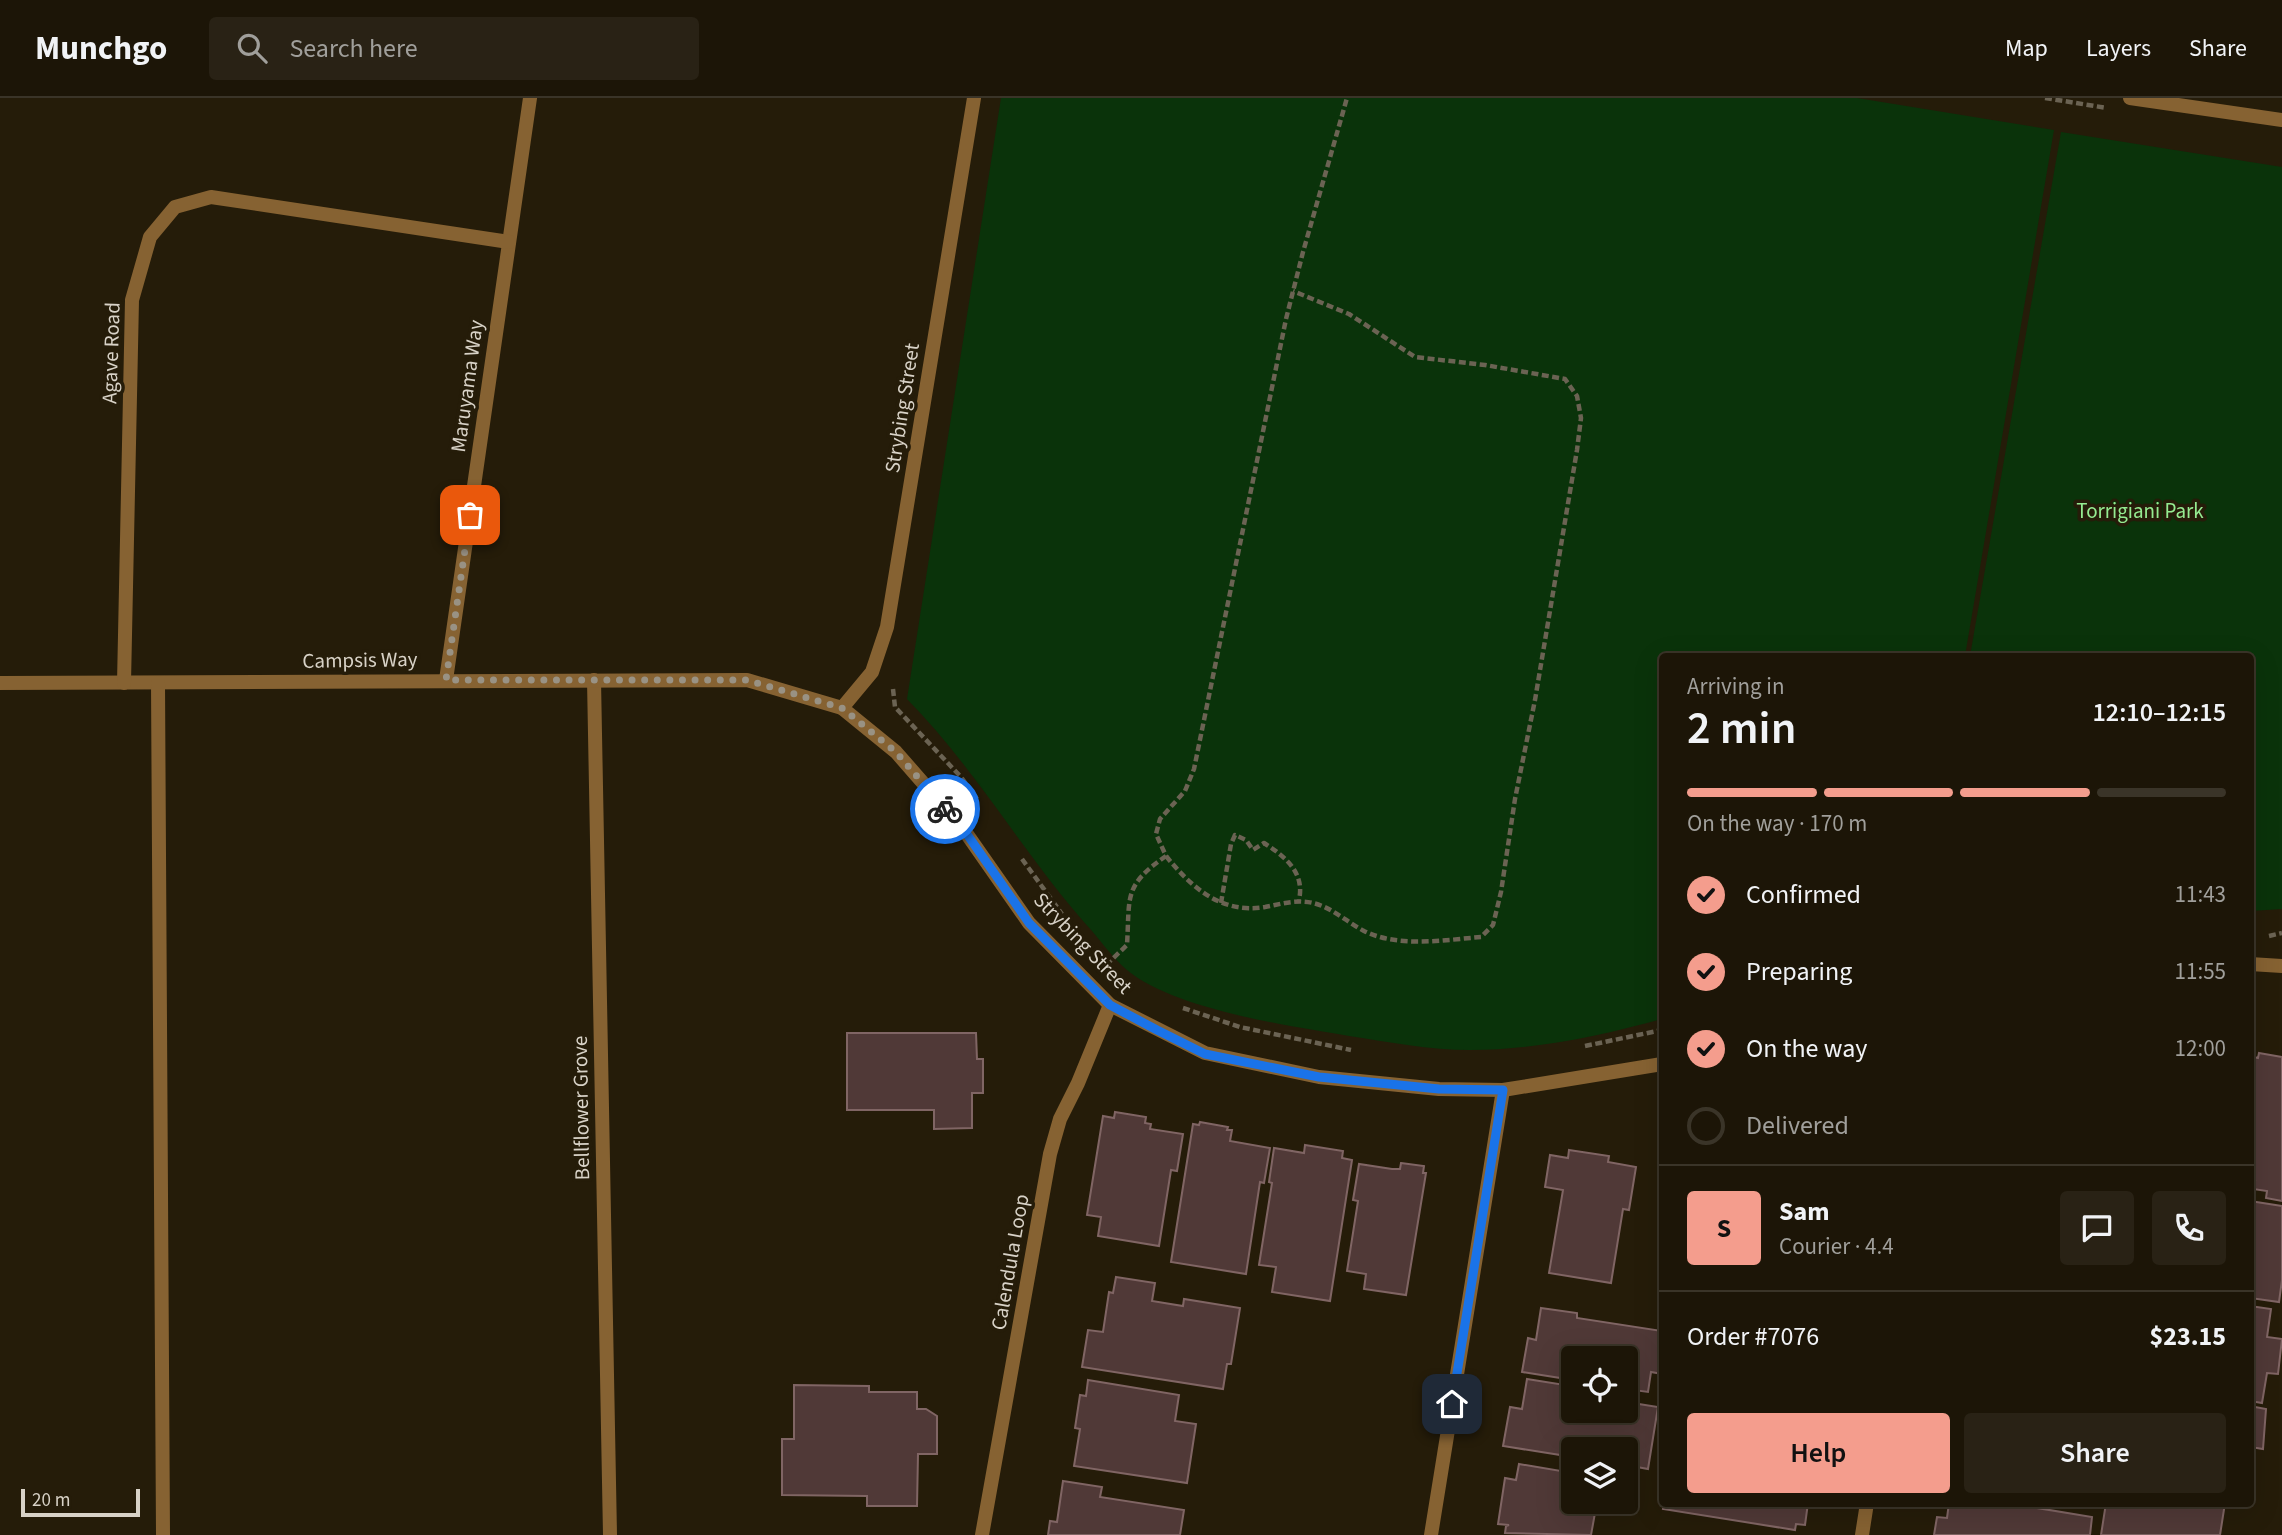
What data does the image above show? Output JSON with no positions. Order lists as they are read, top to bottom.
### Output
{
  "streets": {
    "street": [
      "Agave Road",
      "Maruyama Way",
      "Strybing Street",
      "Campsis Way",
      "Bellflower Grove",
      "Calendula Loop"
    ]
  },
  "crossings": [
    ["Agave Road", "Maruyama Way"],
    ["Agave Road", "Campsis Way"],
    ["Maruyama Way", "Campsis Way"],
    ["Strybing Street", "Campsis Way"],
    ["Strybing Street", "Calendula Loop"],
    ["Campsis Way", "Bellflower Grove"]
  ],
  "parks": ["Torrigiani Park"],
  "scale_bar": "20 m",
  "page": {
    "header": "Munchgo",
    "search": "Search here",
    "nav": ["Map", "Layers", "Share"],
    "heading": ["2 min", "Arriving in", "12:10–12:15"],
    "panel": [
      "Sam",
      "Courier · 4.4",
      "Order #7076",
      "$23.15"
    ],
    "bar": "On the way · 170 m",
    "list": [
      ["Confirmed", "11:43"],
      ["Preparing", "11:55"],
      ["On the way", "12:00"],
      "Delivered"
    ],
    "round": "S",
    "buttons": ["Help", "Share"],
    "scale": "20 m"
  }
}
